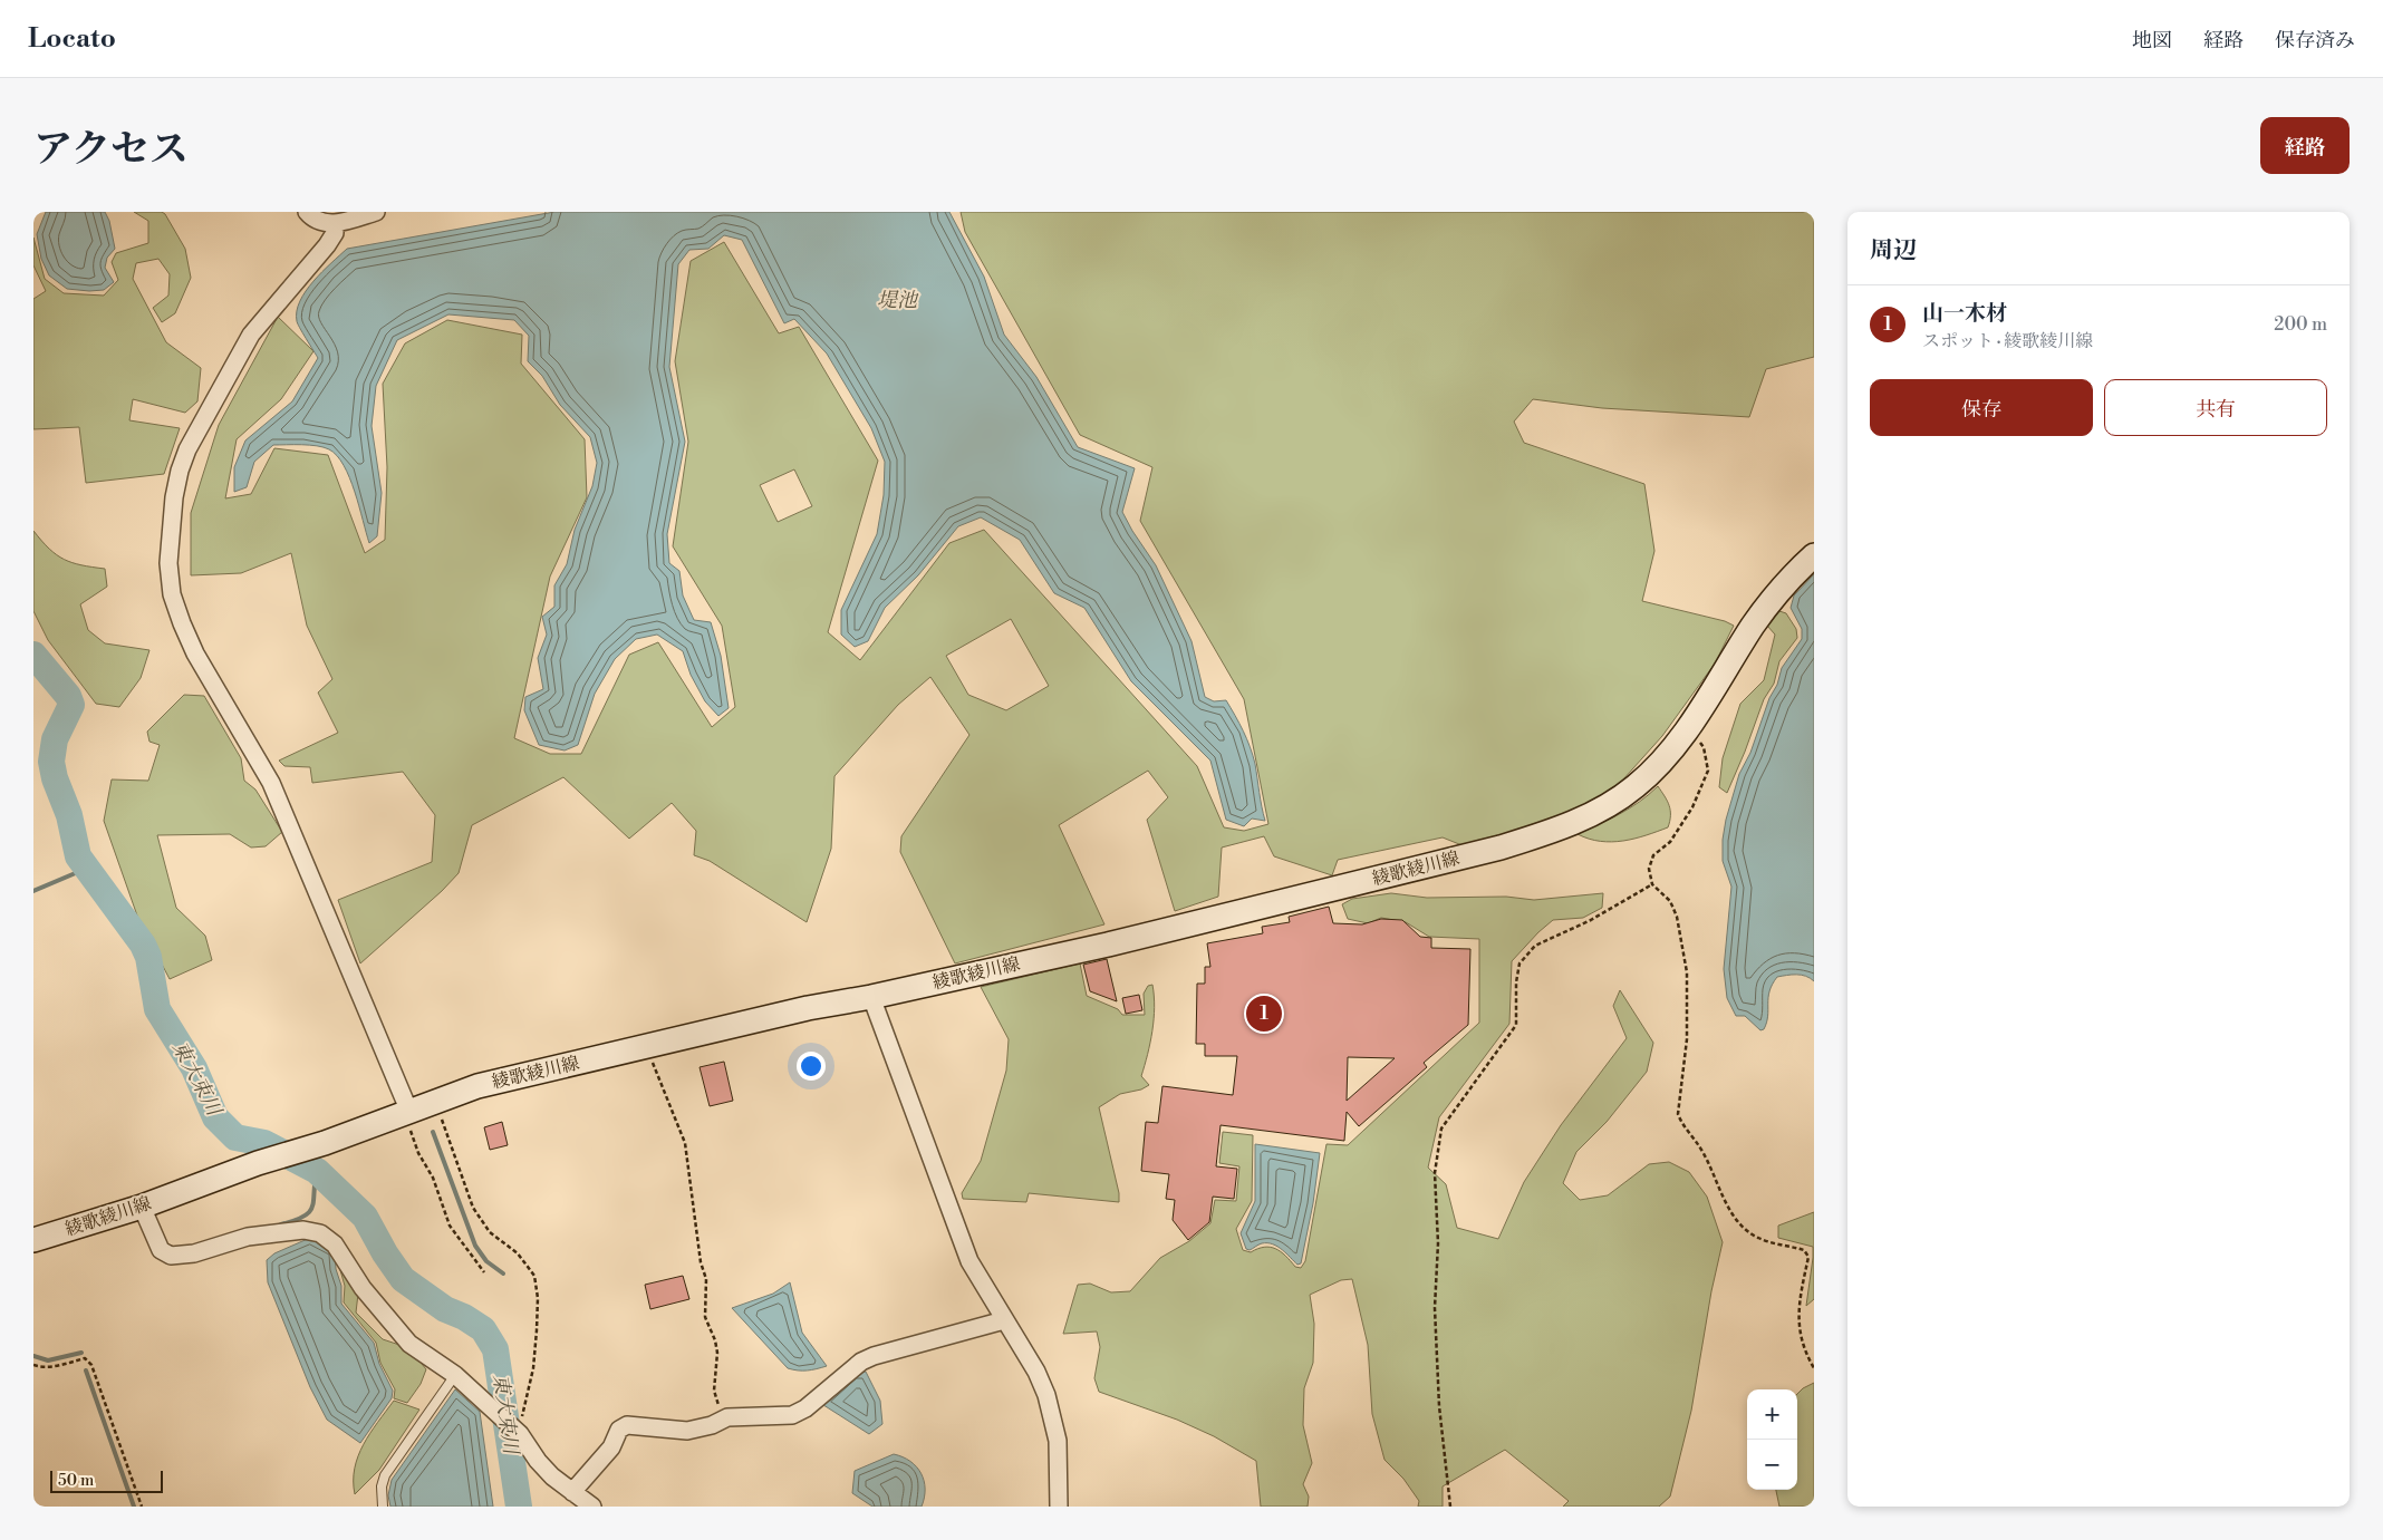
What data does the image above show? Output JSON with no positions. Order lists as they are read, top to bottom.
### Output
{
  "streets": {
    "main road": ["綾歌綾川線"]
  },
  "water": ["堤池", "東大束川"],
  "scale_bar": "50 m",
  "page": {
    "header": "Locato",
    "nav": ["地図", "経路", "保存済み"],
    "title": "アクセス",
    "buttons": [
      "経路",
      ["保存", "共有"]
    ],
    "heading": "周辺",
    "list": [
      {
        "mark": "1",
        "name": "山一木材",
        "note": "スポット · 綾歌綾川線",
        "value": "200 m"
      }
    ],
    "pins": "1",
    "map_buttons": ["+", "−"],
    "scale": "50 m"
  }
}
